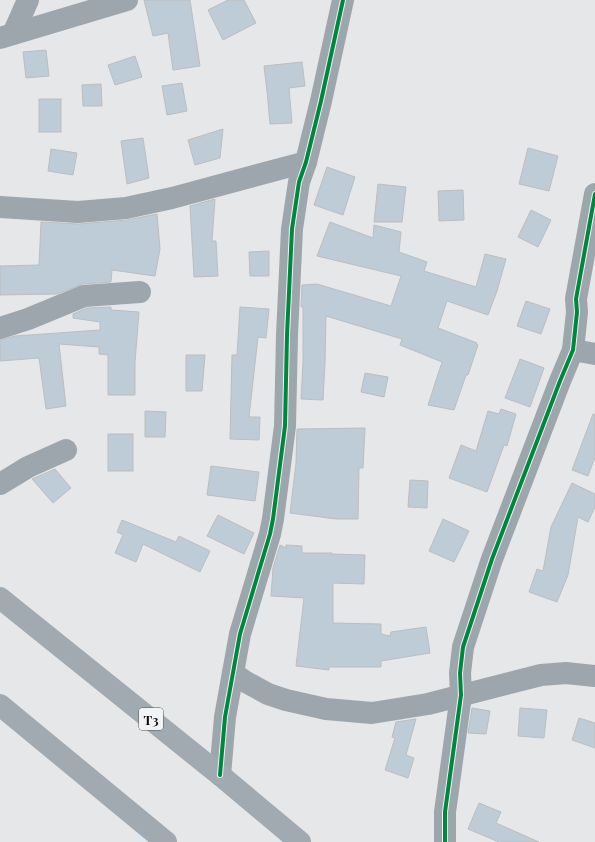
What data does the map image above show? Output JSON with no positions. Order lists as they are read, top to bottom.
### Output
{
  "streets": {
    "highway": ["T3"]
  }
}
